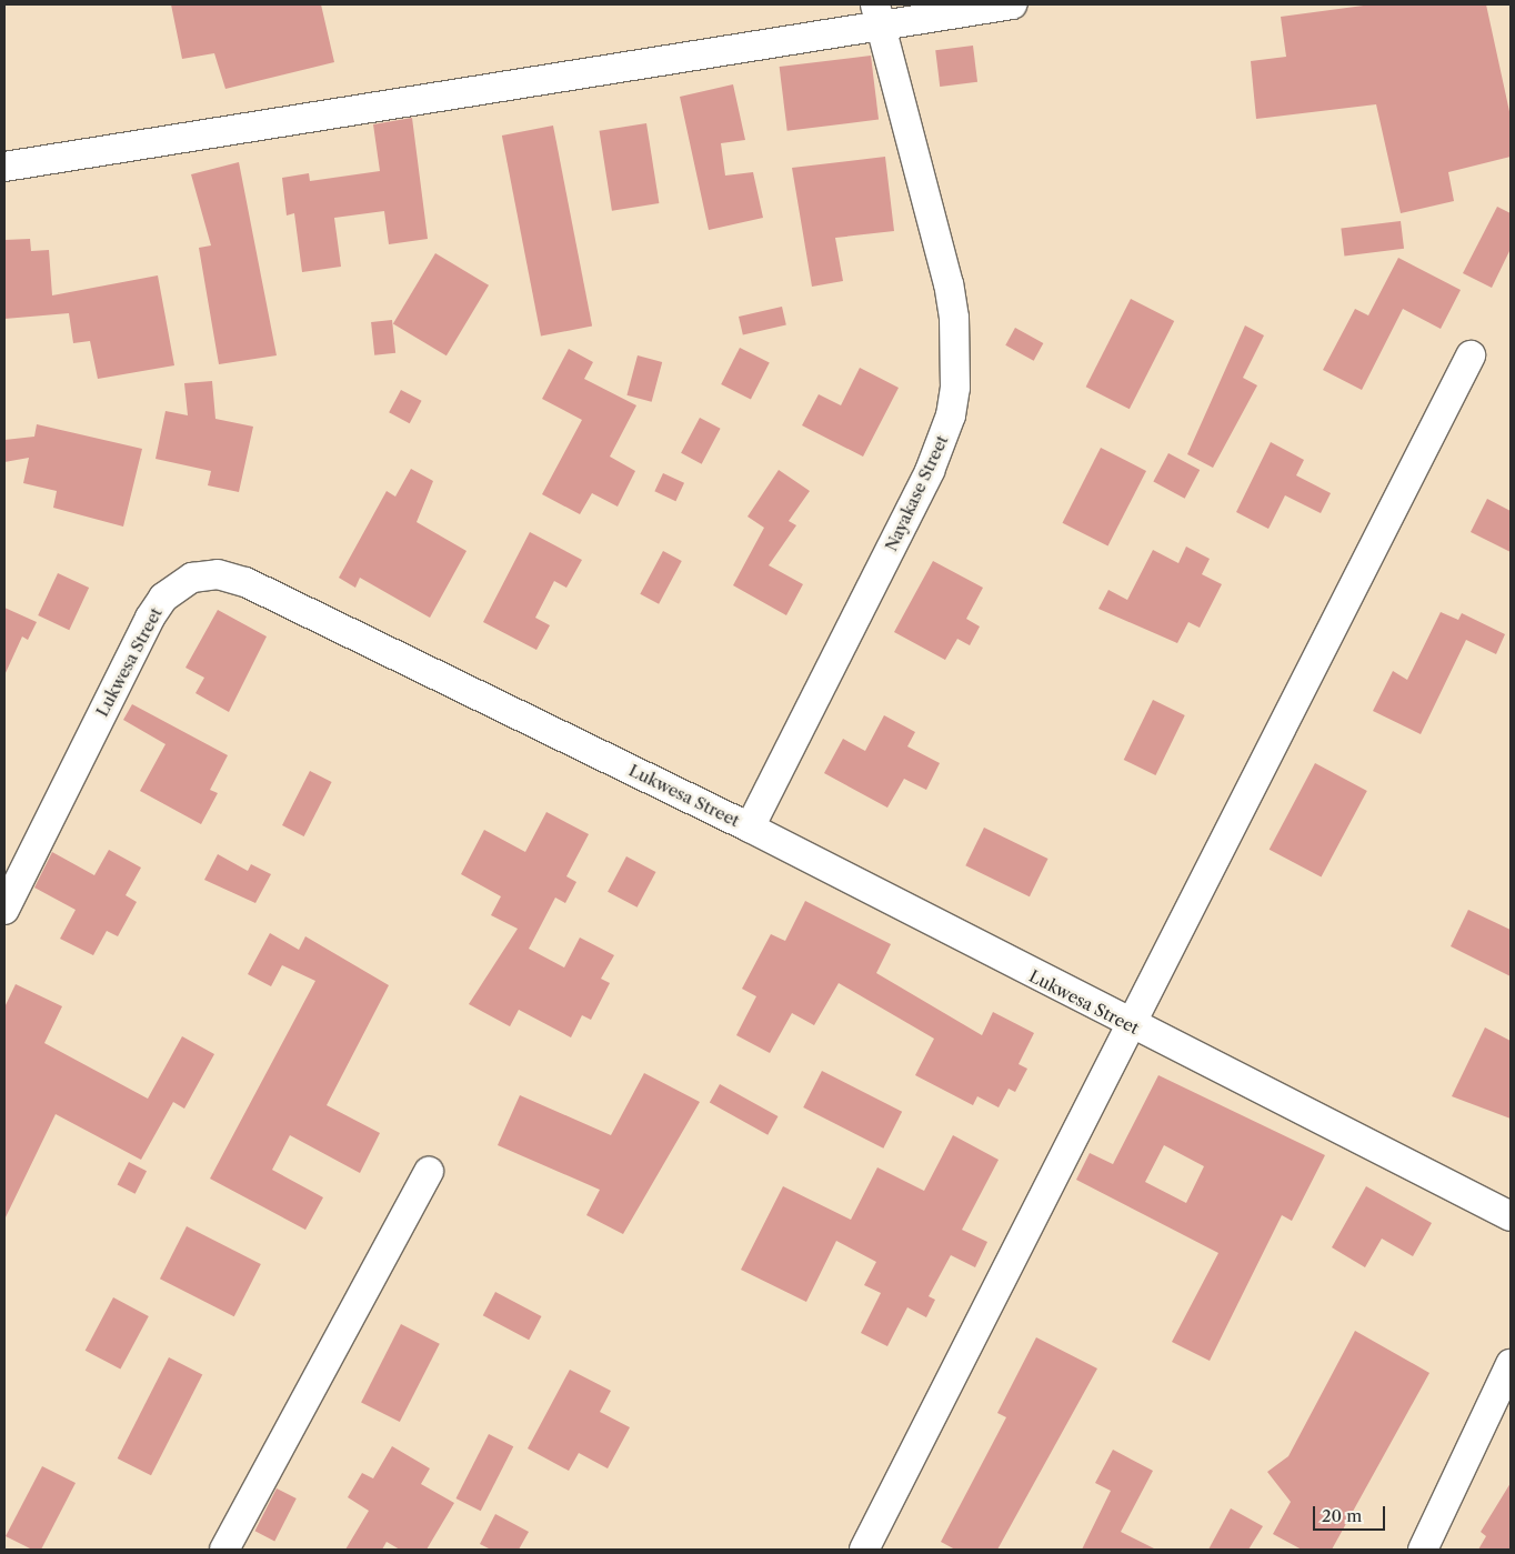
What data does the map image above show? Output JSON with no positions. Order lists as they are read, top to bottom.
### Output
{
  "streets": {
    "street": ["Nayakase Street", "Lukwesa Street"]
  },
  "crossings": [
    ["Nayakase Street", "Lukwesa Street"]
  ],
  "scale_bar": "20 m"
}
